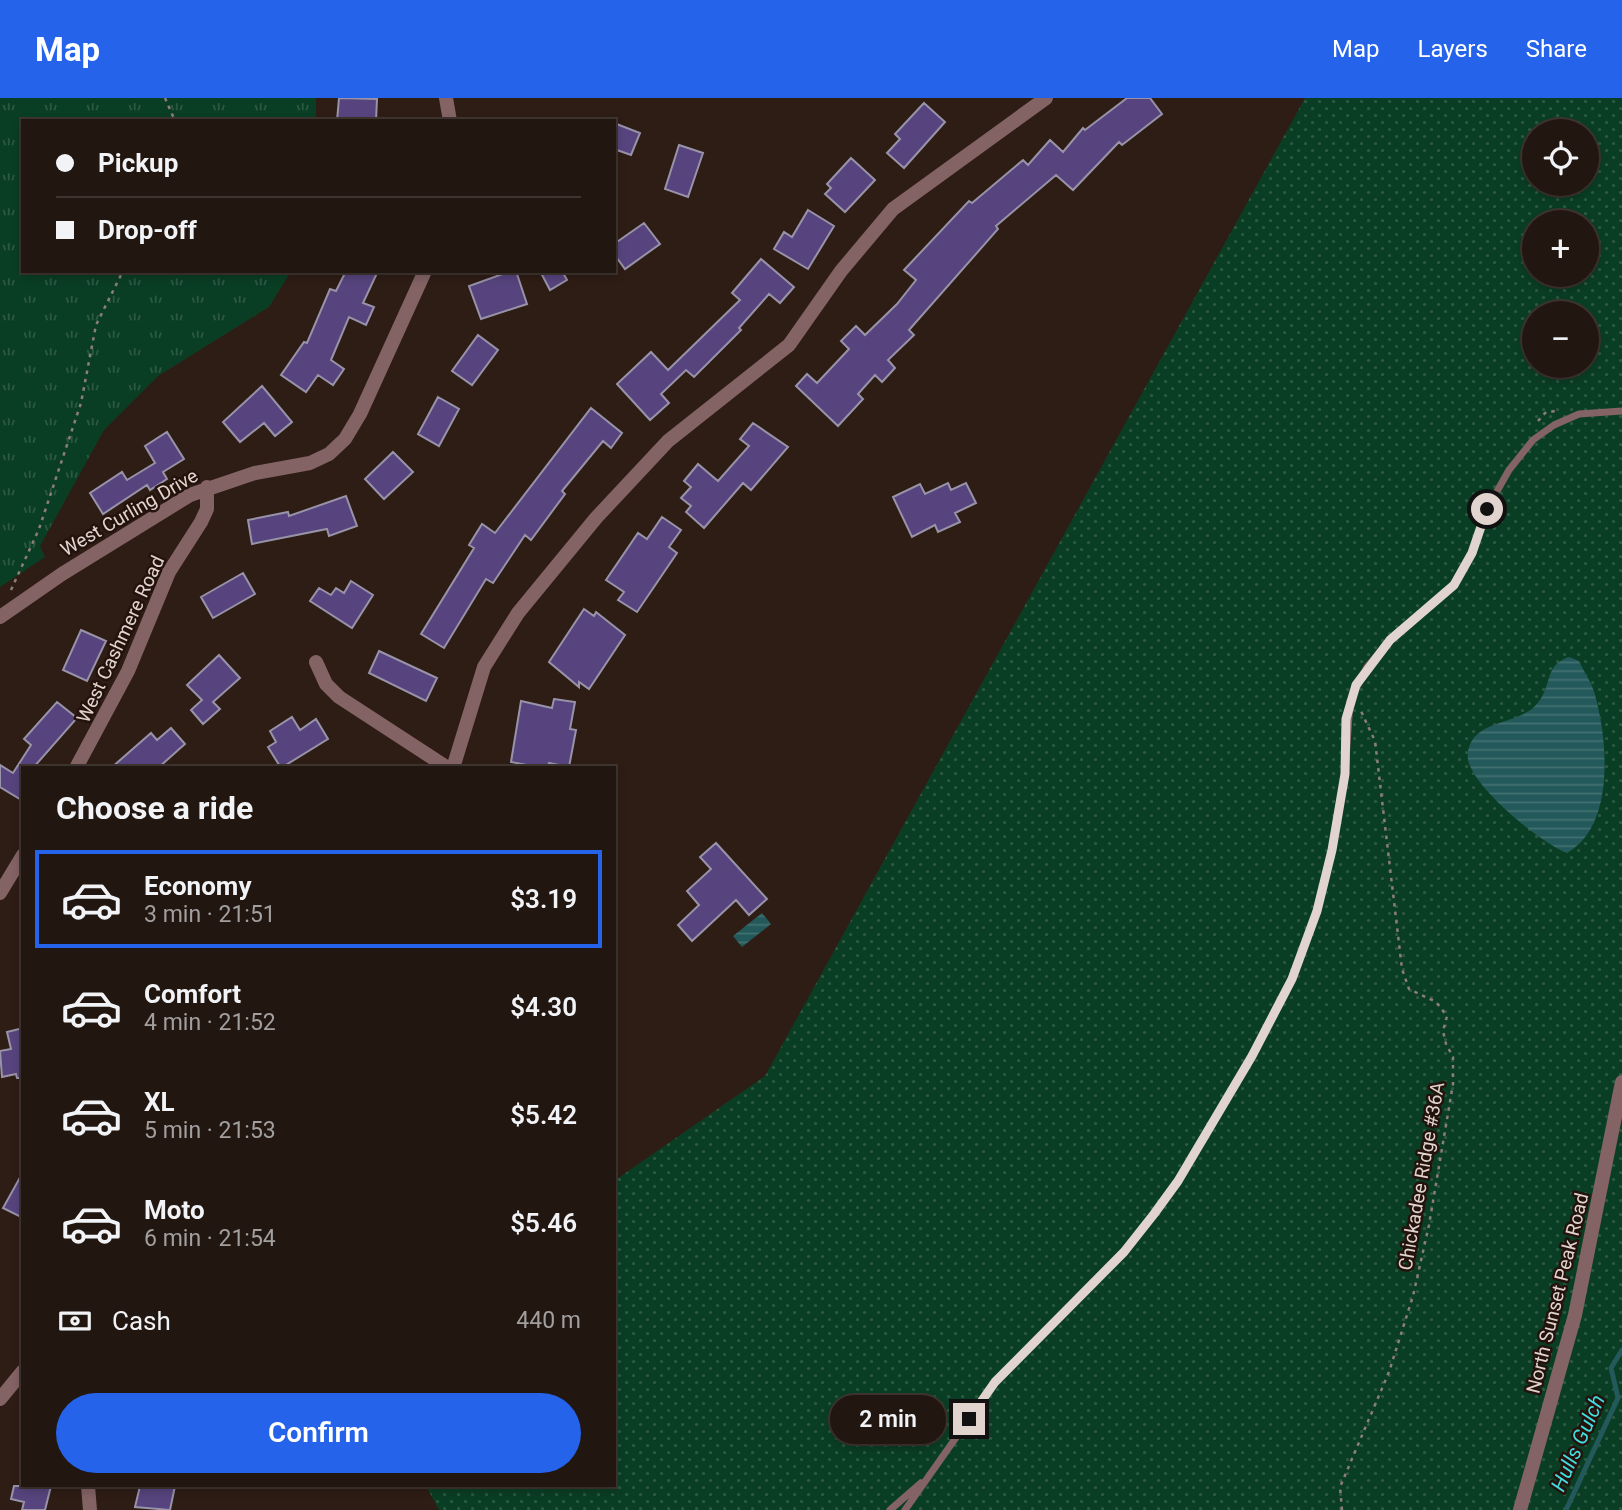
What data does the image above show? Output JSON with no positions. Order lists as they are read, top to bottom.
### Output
{
  "streets": {
    "street": ["West Curling Drive", "West Cashmere Road", "North Sunset Peak Road"],
    "path": ["Chickadee Ridge #36A"]
  },
  "crossings": [
    ["West Curling Drive", "West Cashmere Road"]
  ],
  "water": ["Hulls Gulch"],
  "page": {
    "header": "Map",
    "nav": ["Map", "Layers", "Share"],
    "map_buttons": ["+", "−"],
    "banner": ["Pickup", "Drop-off"],
    "heading": "Choose a ride",
    "list": [
      {
        "name": "Economy",
        "note": "3 min · 21:51",
        "value": "$3.19"
      },
      {
        "name": "Comfort",
        "note": "4 min · 21:52",
        "value": "$4.30"
      },
      {
        "name": "XL",
        "note": "5 min · 21:53",
        "value": "$5.42"
      },
      {
        "name": "Moto",
        "note": "6 min · 21:54",
        "value": "$5.46"
      }
    ],
    "pay": ["Cash", "440 m"],
    "buttons": "Confirm",
    "bubble": "2 min"
  }
}
